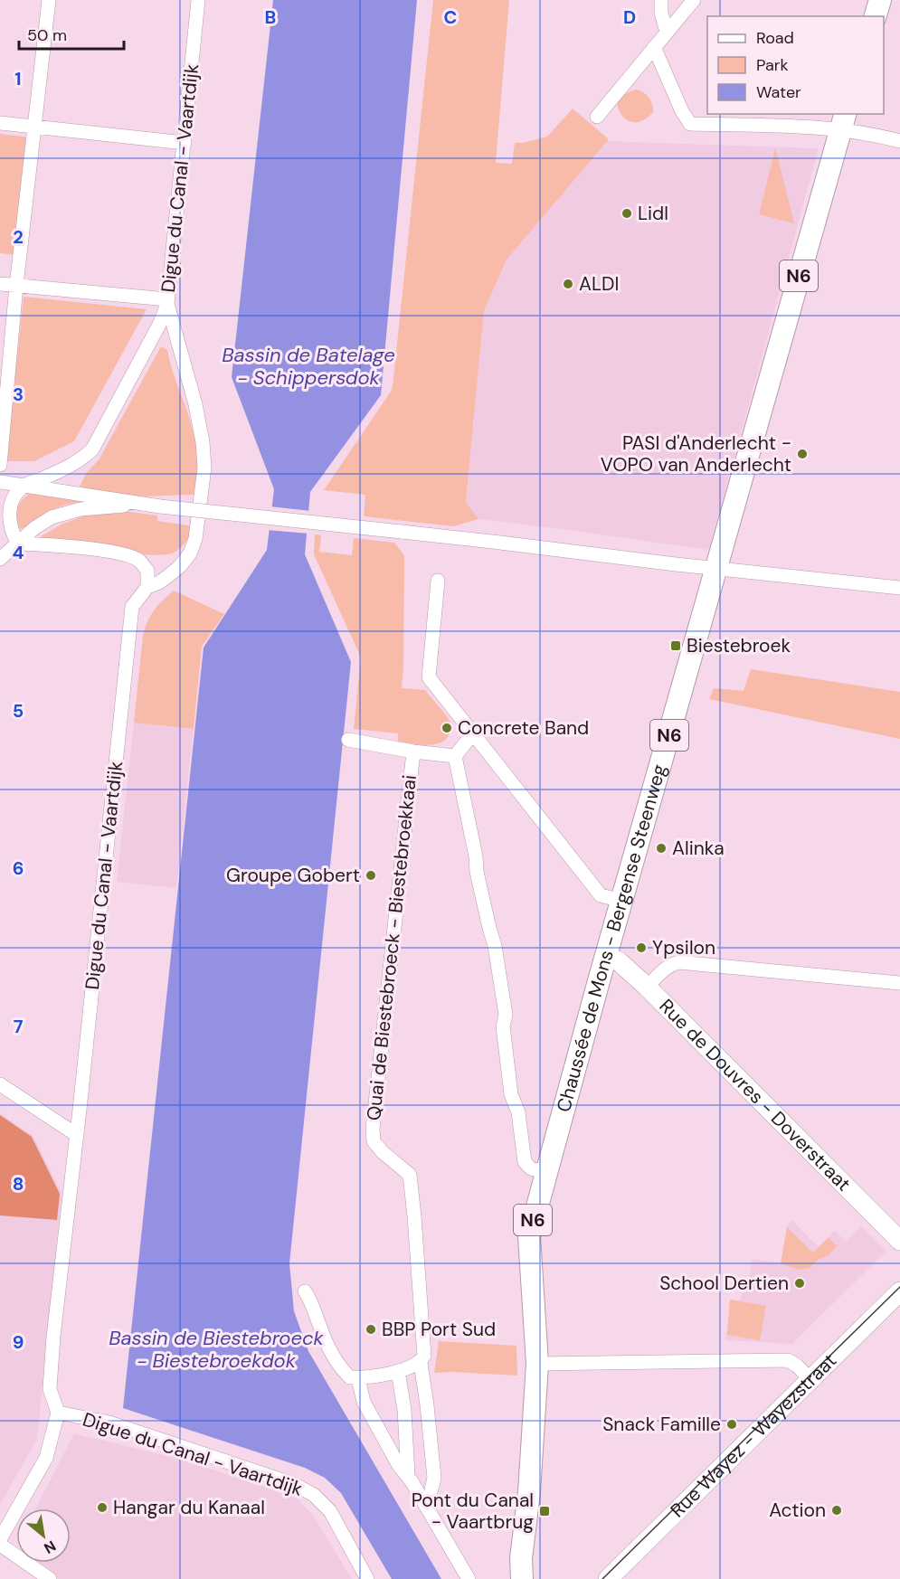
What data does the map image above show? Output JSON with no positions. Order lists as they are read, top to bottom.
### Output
{
  "streets": {
    "main road": ["N6", "Chaussée de Mons - Bergense Steenweg"],
    "street": [
      "Digue du Canal - Vaartdijk",
      "Quai de Biestebroeck - Biestebroekkaai",
      "Rue de Douvres - Doverstraat",
      "Rue Wayez - Wayezstraat"
    ]
  },
  "crossings": [
    ["Chaussée de Mons - Bergense Steenweg", "Rue de Douvres - Doverstraat"]
  ],
  "water": ["Bassin de Batelage - Schippersdok", "Bassin de Biestebroeck - Biestebroekdok"],
  "places": {
    "other": [
      "Lidl",
      "ALDI",
      "PASI d'Anderlecht - VOPO van Anderlecht",
      "Concrete Band",
      "Alinka",
      "Groupe Gobert",
      "Ypsilon",
      "School Dertien",
      "BBP Port Sud",
      "Snack Famille",
      "Hangar du Kanaal",
      "Action"
    ],
    "transit": ["Biestebroek", "Pont du Canal - Vaartbrug"]
  },
  "legend": ["Road", "Park", "Water"],
  "scale_bar": "50 m",
  "north": "bottom right",
  "grid": {
    "columns": ["B", "C", "D"],
    "rows": [
      "1",
      "2",
      "3",
      "4",
      "5",
      "6",
      "7",
      "8",
      "9"
    ]
  }
}
